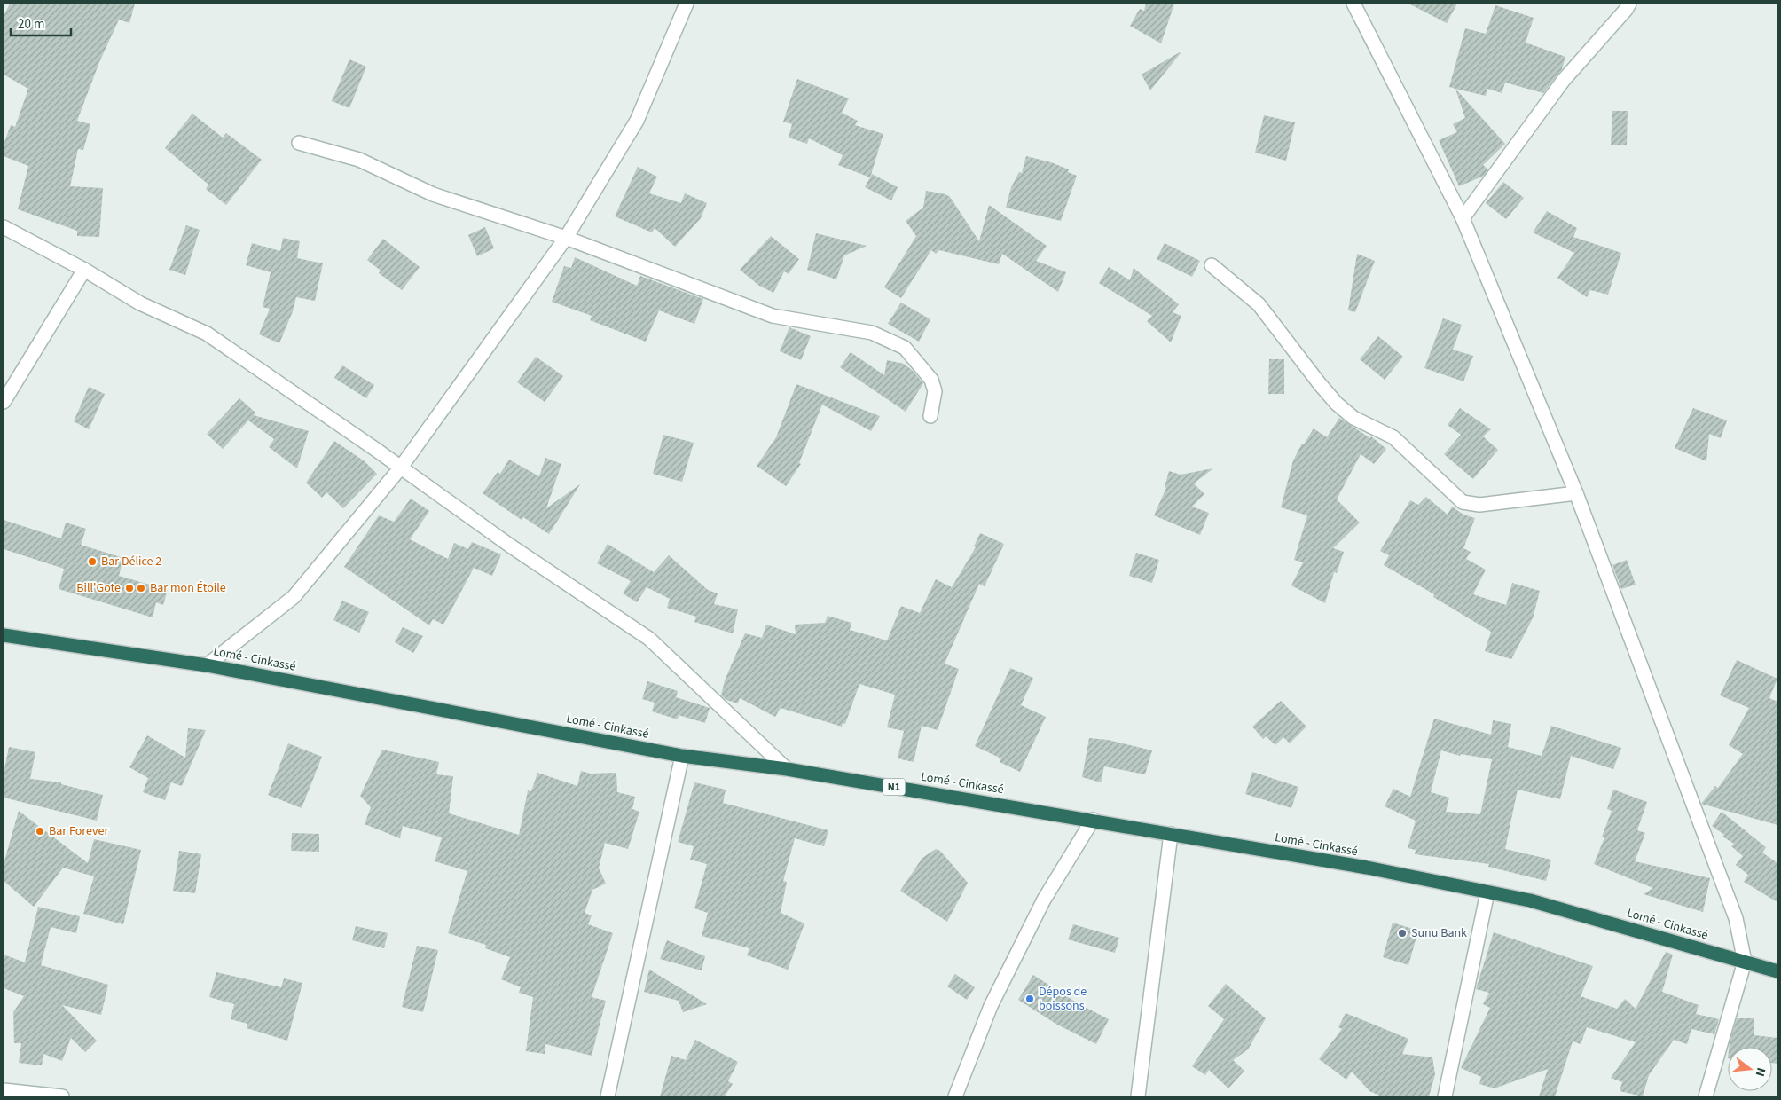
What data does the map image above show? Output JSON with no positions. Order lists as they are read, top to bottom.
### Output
{
  "streets": {
    "highway": ["Lomé - Cinkassé", "N1"]
  },
  "places": [
    "Bar Délice 2",
    "Bill'Gote",
    "Bar mon Étoile",
    "Bar Forever",
    "Sunu Bank",
    "Dépos de boissons"
  ],
  "scale_bar": "20 m",
  "north": "right"
}
